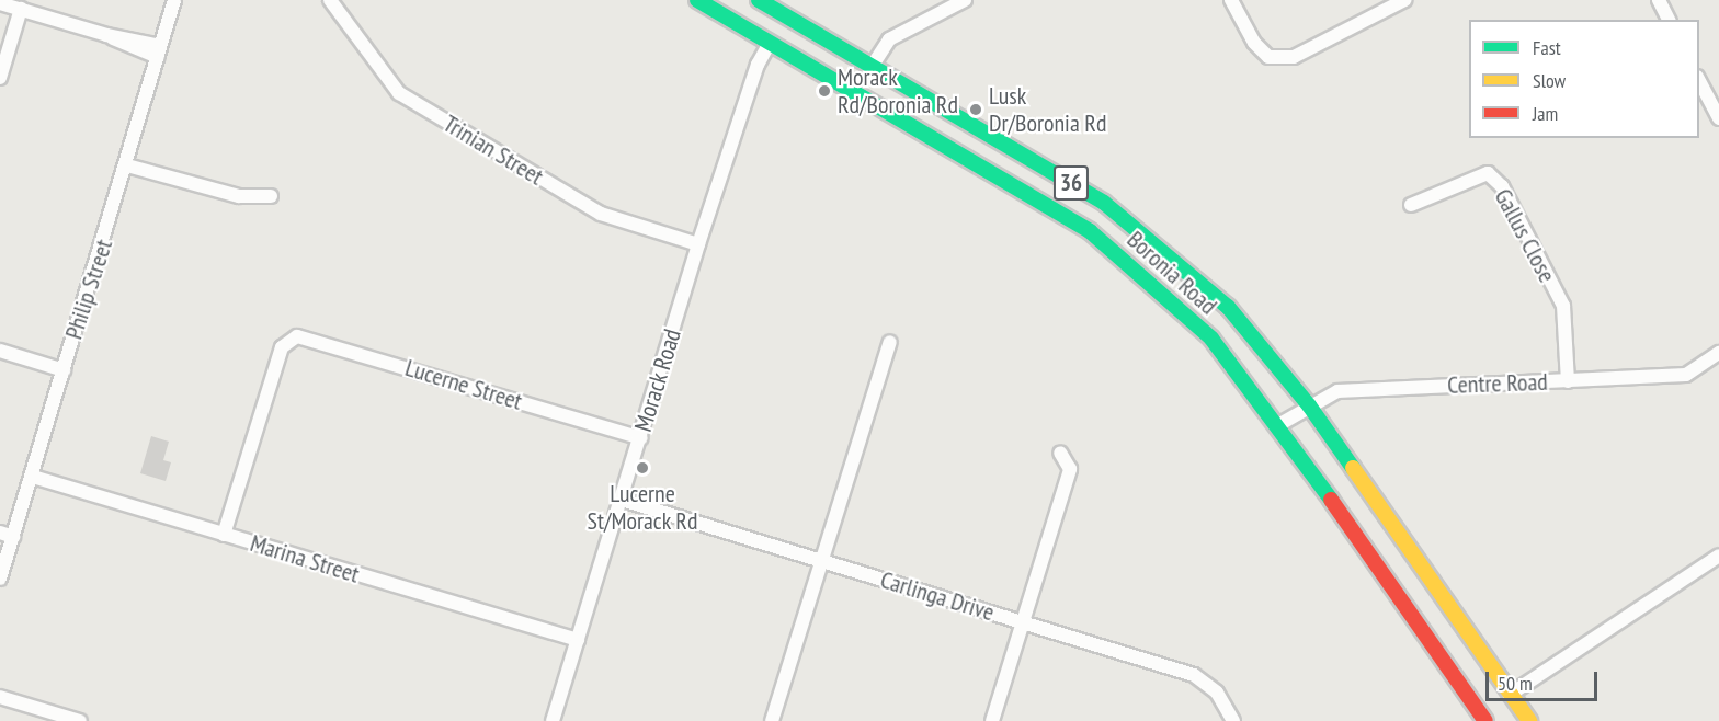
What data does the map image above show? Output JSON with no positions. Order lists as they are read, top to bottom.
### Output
{
  "streets": {
    "main road": ["36", "Boronia Road"],
    "street": [
      "Trinian Street",
      "Gallus Close",
      "Philip Street",
      "Morack Road",
      "Centre Road",
      "Lucerne Street",
      "Marina Street",
      "Carlinga Drive"
    ]
  },
  "crossings": [
    ["Trinian Street", "Morack Road"],
    ["Gallus Close", "Centre Road"],
    ["Boronia Road", "Morack Road"],
    ["Boronia Road", "Centre Road"],
    ["Philip Street", "Marina Street"],
    ["Morack Road", "Lucerne Street"],
    ["Morack Road", "Marina Street"],
    ["Morack Road", "Carlinga Drive"],
    ["Lucerne Street", "Marina Street"]
  ],
  "places": ["Morack Rd/Boronia Rd", "Lusk Dr/Boronia Rd", "Lucerne St/Morack Rd"],
  "legend": ["Fast", "Slow", "Jam"],
  "scale_bar": "50 m"
}
